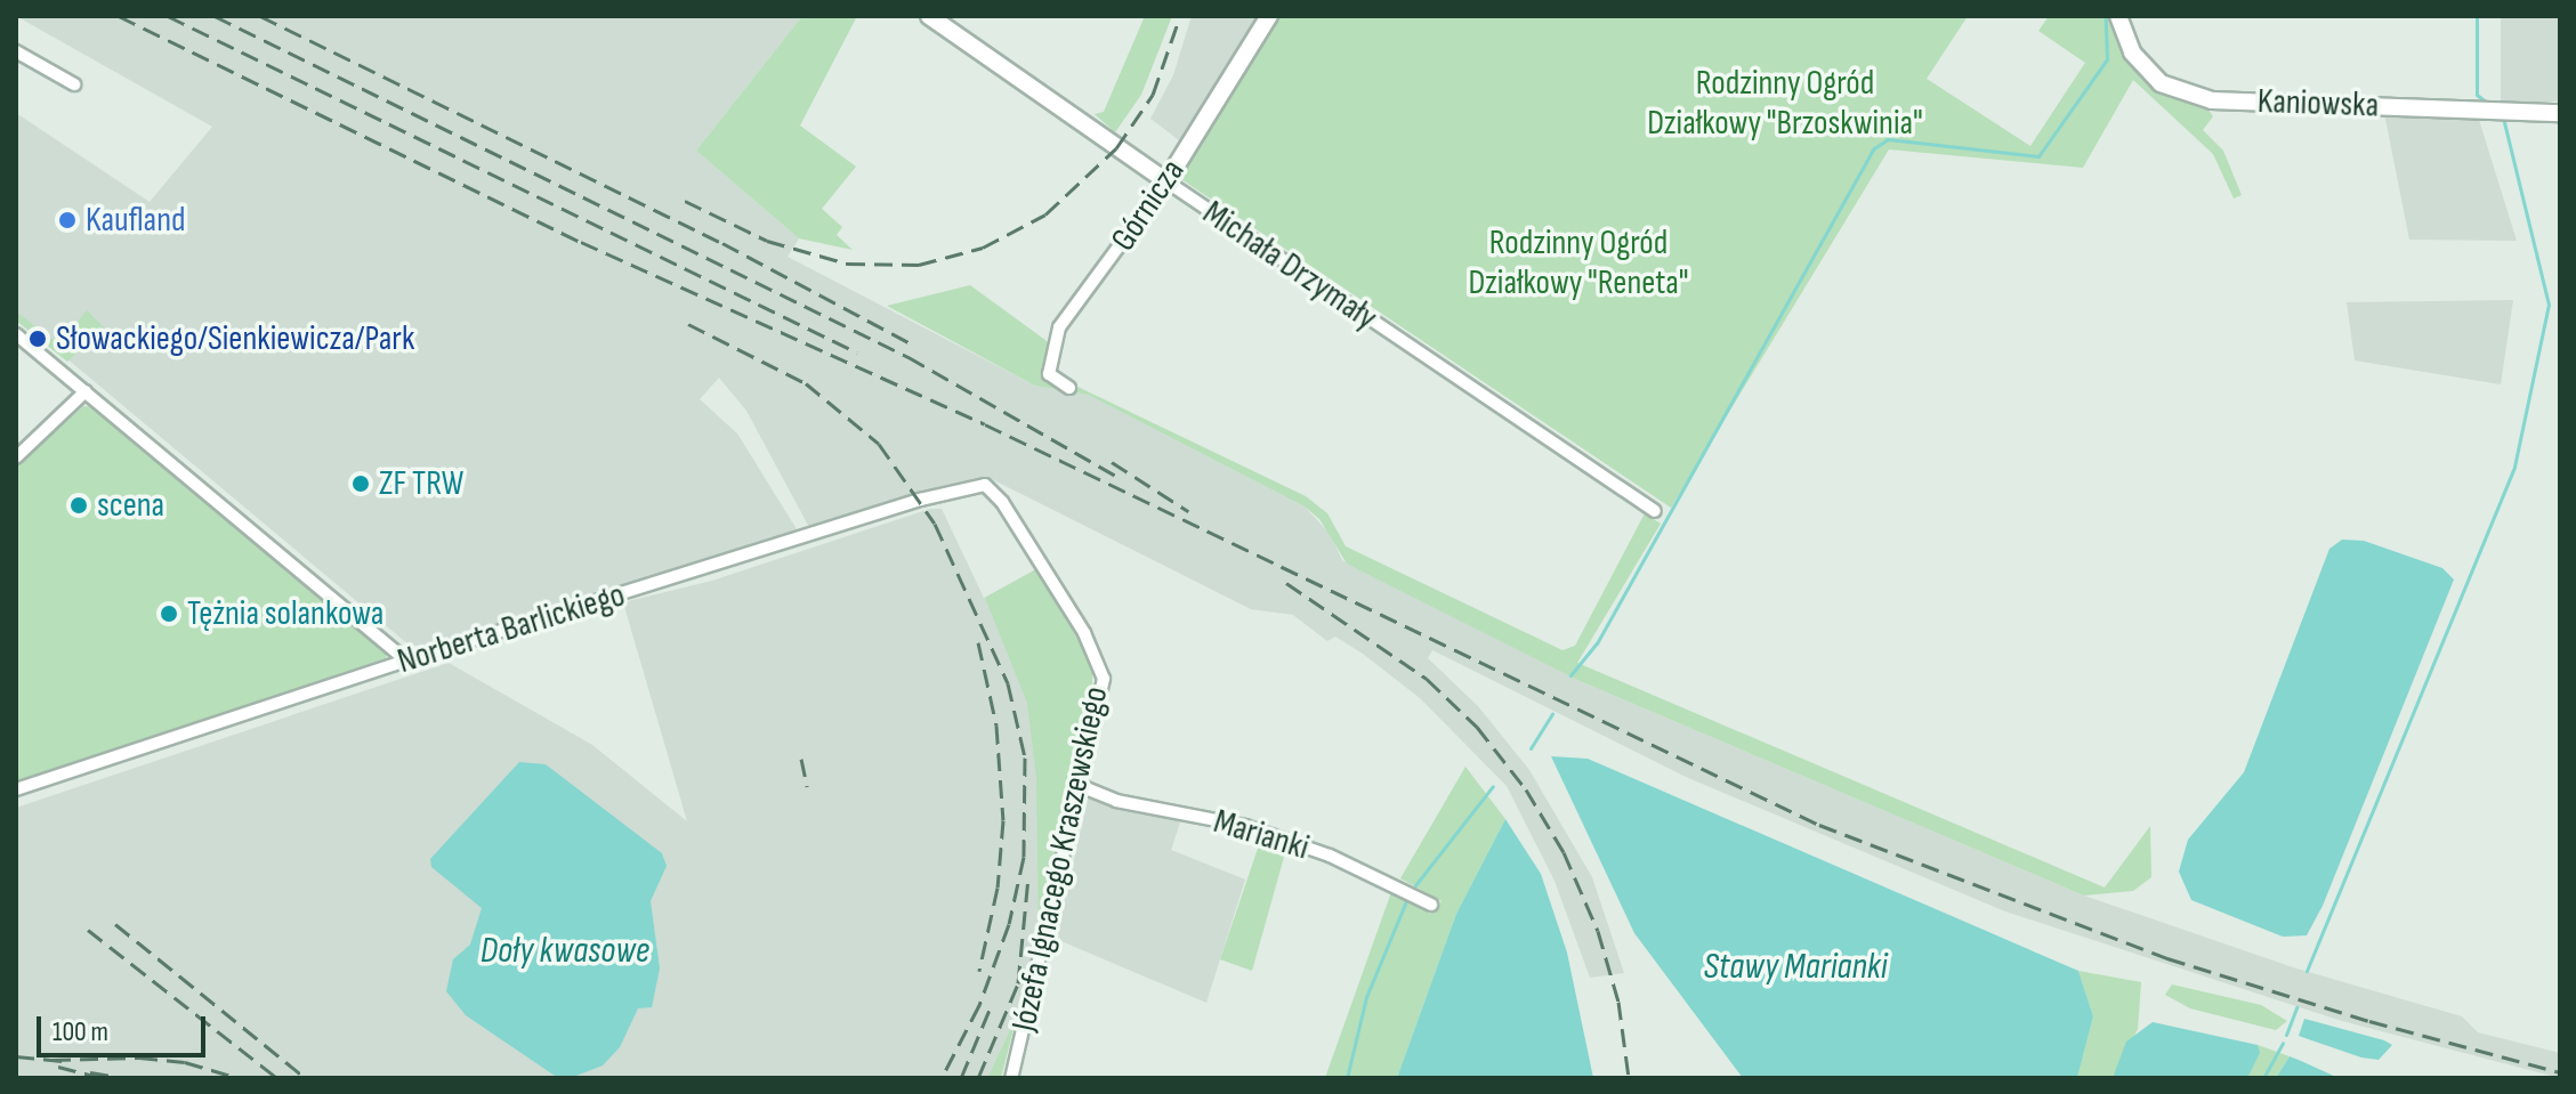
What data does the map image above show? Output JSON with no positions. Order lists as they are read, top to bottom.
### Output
{
  "streets": {
    "street": [
      "Kaniowska",
      "Górnicza",
      "Michała Drzymały",
      "Norberta Barlickiego",
      "Marianki",
      "Józefa Ignacego Kraszewskiego"
    ]
  },
  "crossings": [
    ["Górnicza", "Michała Drzymały"],
    ["Norberta Barlickiego", "Józefa Ignacego Kraszewskiego"],
    ["Marianki", "Józefa Ignacego Kraszewskiego"]
  ],
  "water": ["Doły kwasowe", "Stawy Marianki"],
  "parks": ["Rodzinny Ogród Działkowy \"Brzoskwinia\"", "Rodzinny Ogród Działkowy \"Reneta\""],
  "places": [
    "Kaufland",
    "Słowackiego/Sienkiewicza/Park",
    "ZF TRW",
    "scena",
    "Tężnia solankowa"
  ],
  "scale_bar": "100 m"
}
